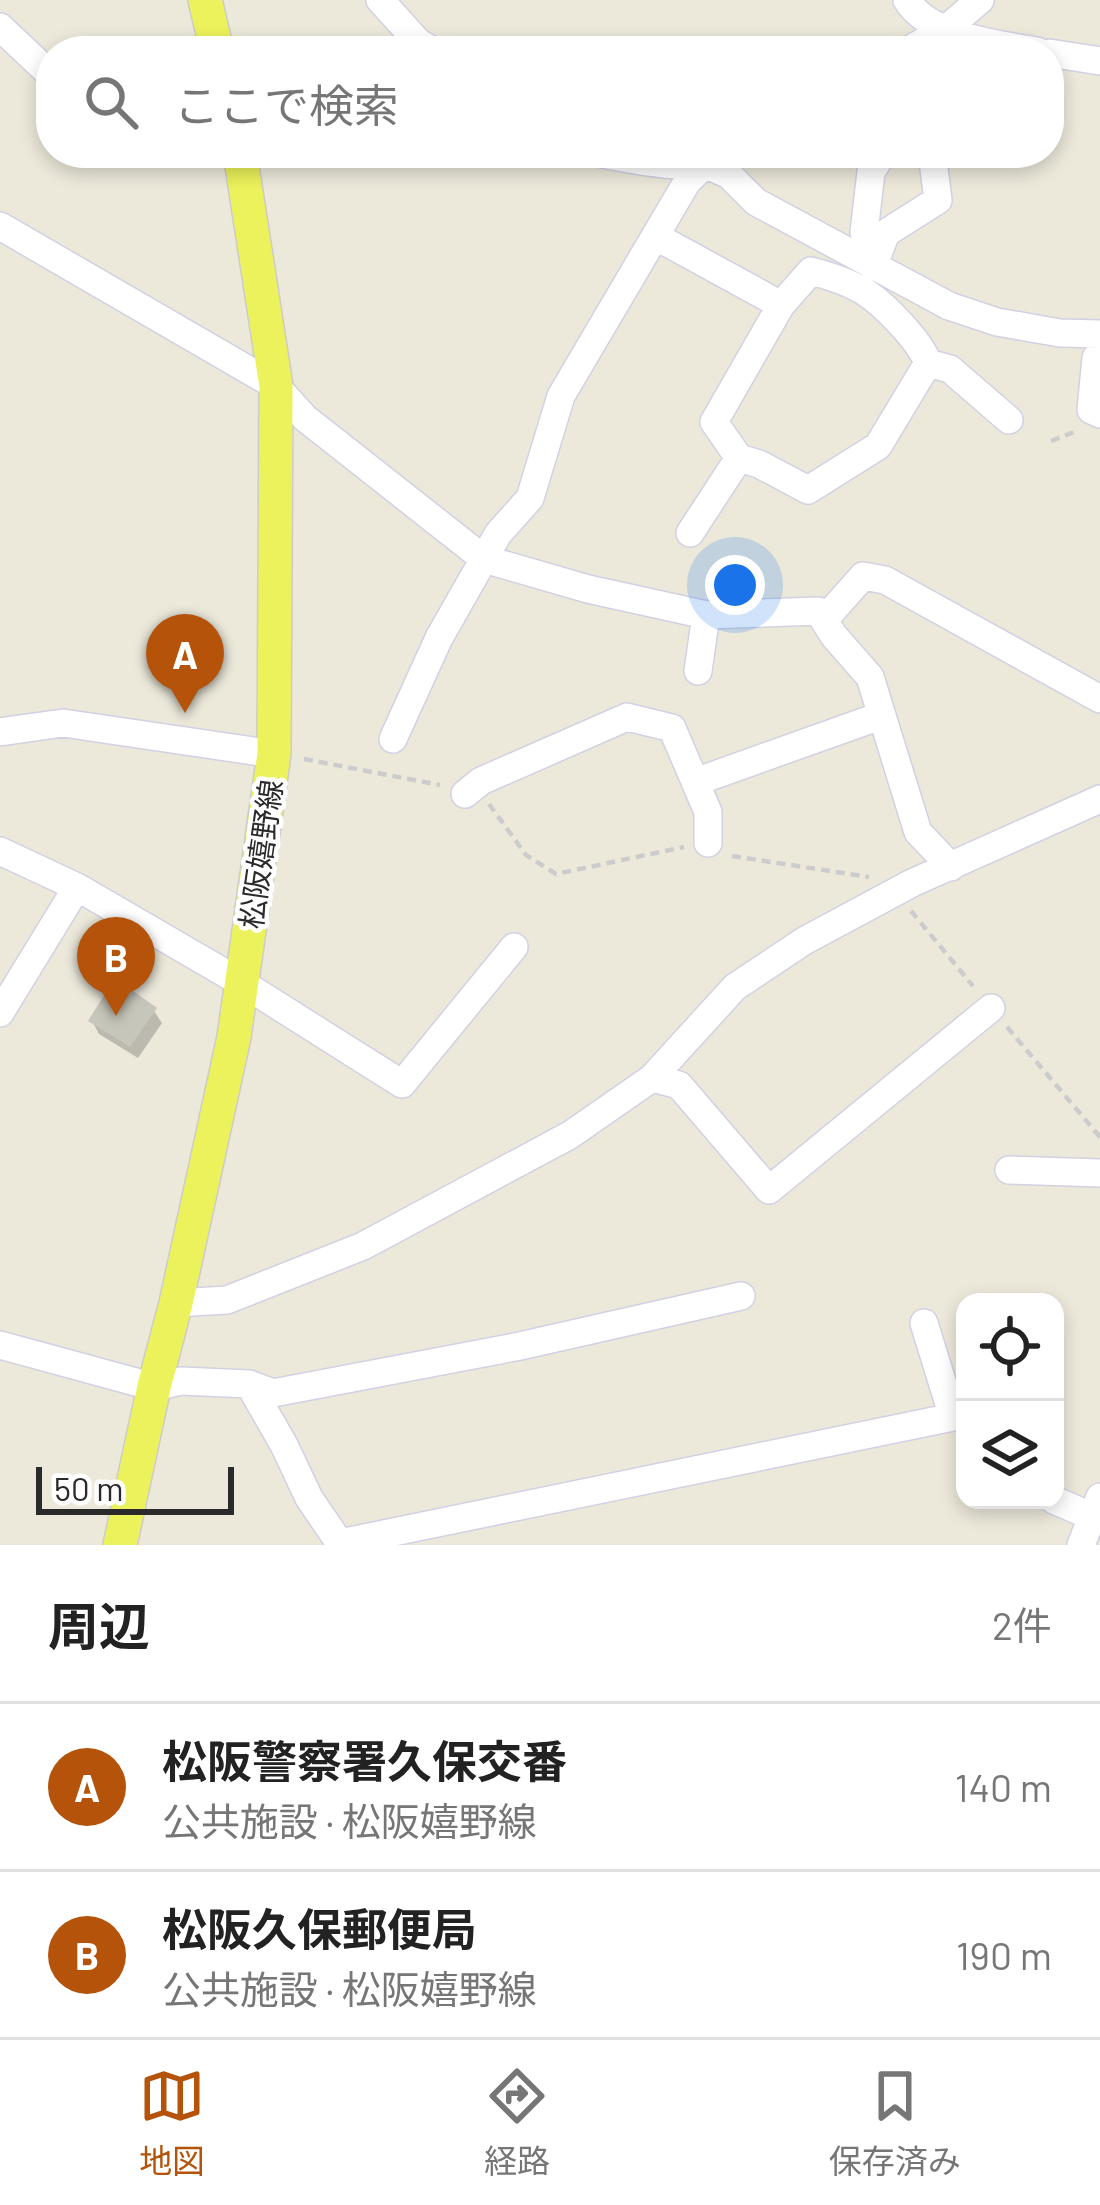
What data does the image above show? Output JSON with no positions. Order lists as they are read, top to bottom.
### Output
{
  "streets": {
    "main road": ["松阪嬉野線"]
  },
  "scale_bar": "50 m",
  "page": {
    "search": "ここで検索",
    "pins": ["A", "B"],
    "scale": "50 m",
    "heading": ["周辺", "2件"],
    "list": [
      {
        "mark": "A",
        "name": "松阪警察署久保交番",
        "note": "公共施設 · 松阪嬉野線",
        "value": "140 m"
      },
      {
        "mark": "B",
        "name": "松阪久保郵便局",
        "note": "公共施設 · 松阪嬉野線",
        "value": "190 m"
      }
    ],
    "nav": ["地図", "経路", "保存済み"]
  }
}
